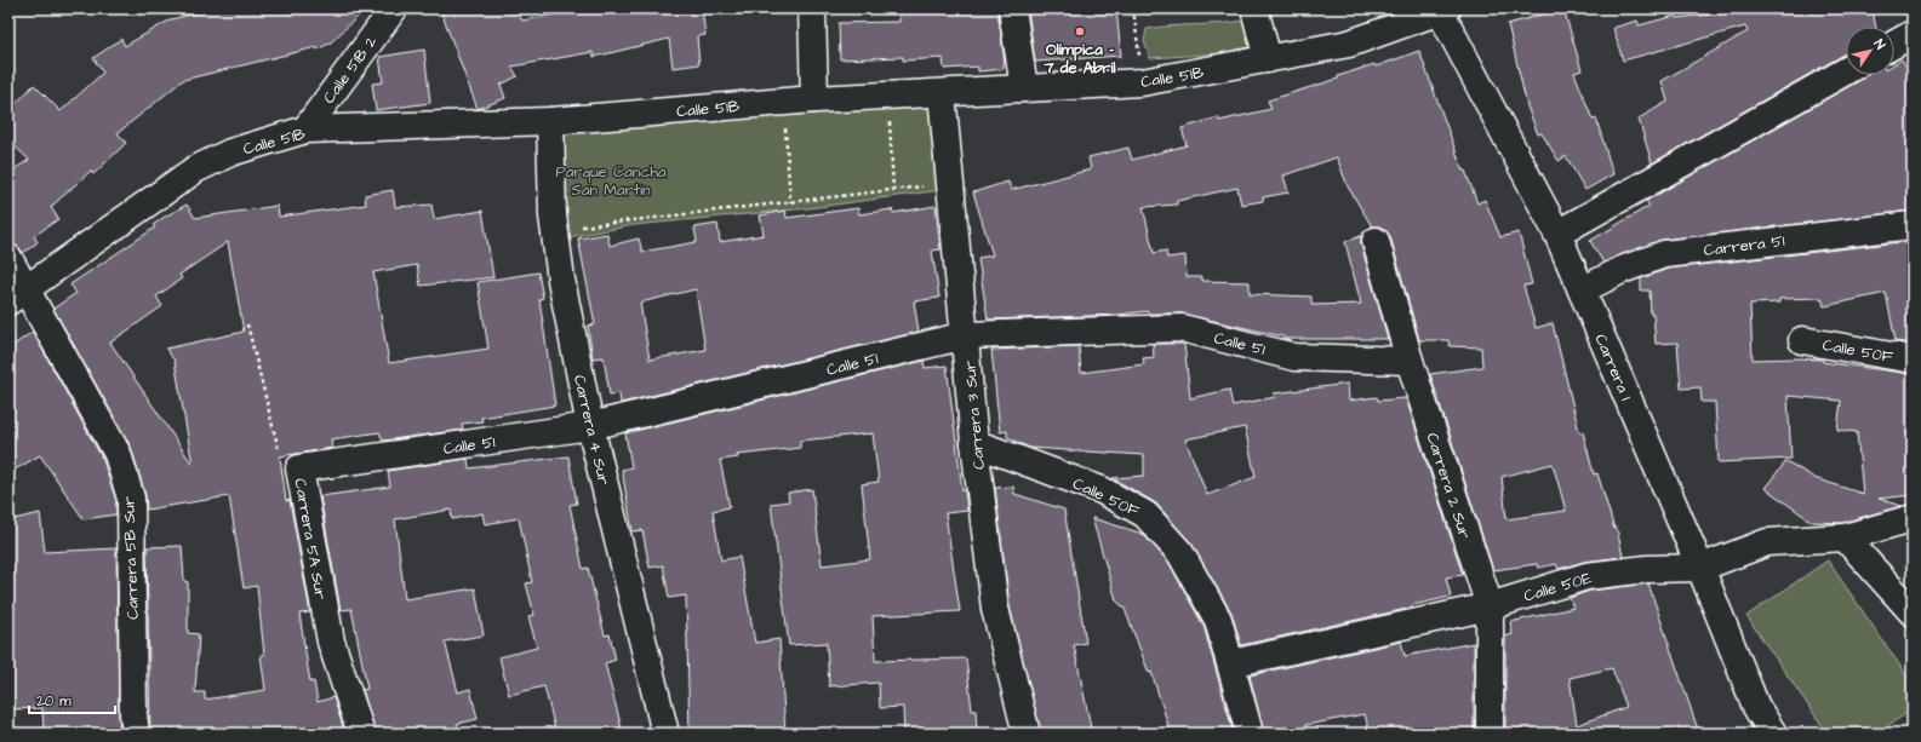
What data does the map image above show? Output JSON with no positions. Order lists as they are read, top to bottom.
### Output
{
  "streets": {
    "street": [
      "Calle 51B 2",
      "Calle 51B",
      "Carrera 51",
      "Calle 51",
      "Calle 50F",
      "Carrera 1",
      "Carrera 3 Sur",
      "Carrera 4 Sur",
      "Carrera 2 Sur",
      "Carrera 5A Sur",
      "Carrera 5B Sur",
      "Calle 50E"
    ]
  },
  "crossings": [
    ["Calle 51B 2", "Calle 51B"],
    ["Calle 51B", "Carrera 1"],
    ["Calle 51B", "Carrera 3 Sur"],
    ["Calle 51B", "Carrera 4 Sur"],
    ["Calle 51B", "Carrera 5B Sur"],
    ["Carrera 51", "Carrera 1"],
    ["Calle 51", "Carrera 3 Sur"],
    ["Calle 51", "Carrera 4 Sur"],
    ["Calle 51", "Carrera 2 Sur"],
    ["Calle 51", "Carrera 5A Sur"],
    ["Calle 50F", "Carrera 3 Sur"],
    ["Calle 50F", "Calle 50E"],
    ["Carrera 1", "Calle 50E"],
    ["Carrera 2 Sur", "Calle 50E"]
  ],
  "parks": ["Parque Cancha San Martin"],
  "places": ["Olímpica - 7 de Abril"],
  "scale_bar": "20 m",
  "north": "top right"
}
